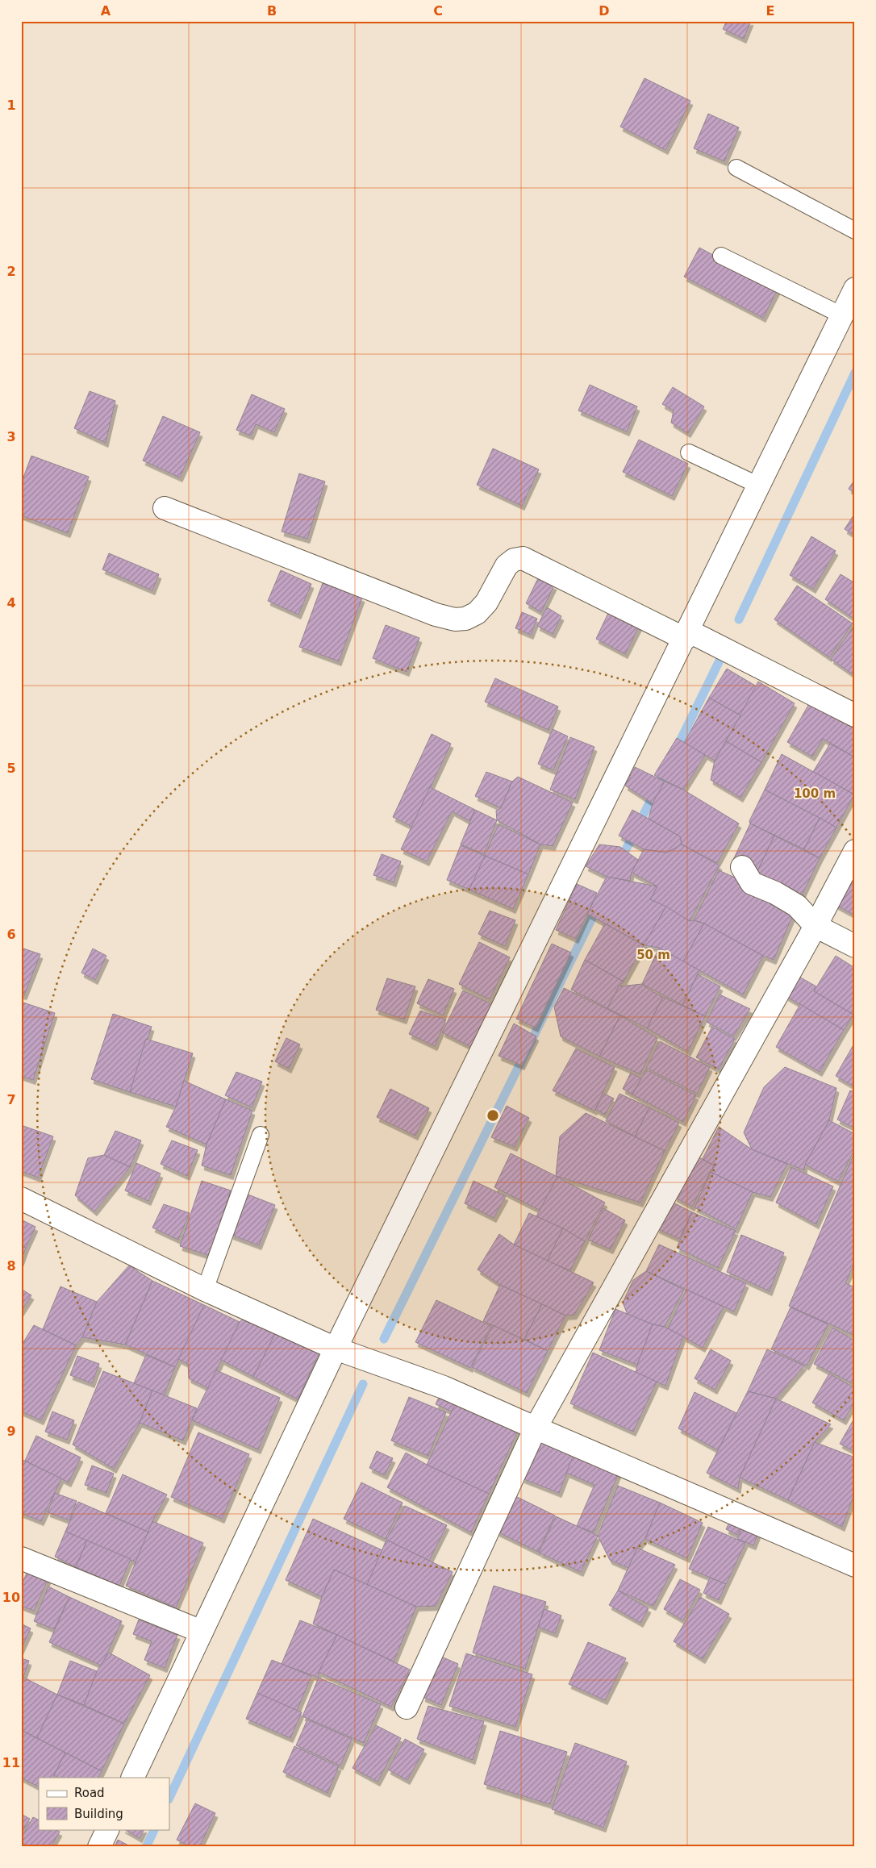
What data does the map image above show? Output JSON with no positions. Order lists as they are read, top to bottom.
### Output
{
  "legend": ["Road", "Building"],
  "grid": {
    "columns": [
      "A",
      "B",
      "C",
      "D",
      "E"
    ],
    "rows": [
      "1",
      "2",
      "3",
      "4",
      "5",
      "6",
      "7",
      "8",
      "9",
      "10",
      "11"
    ]
  },
  "rings": ["100 m", "50 m"]
}
